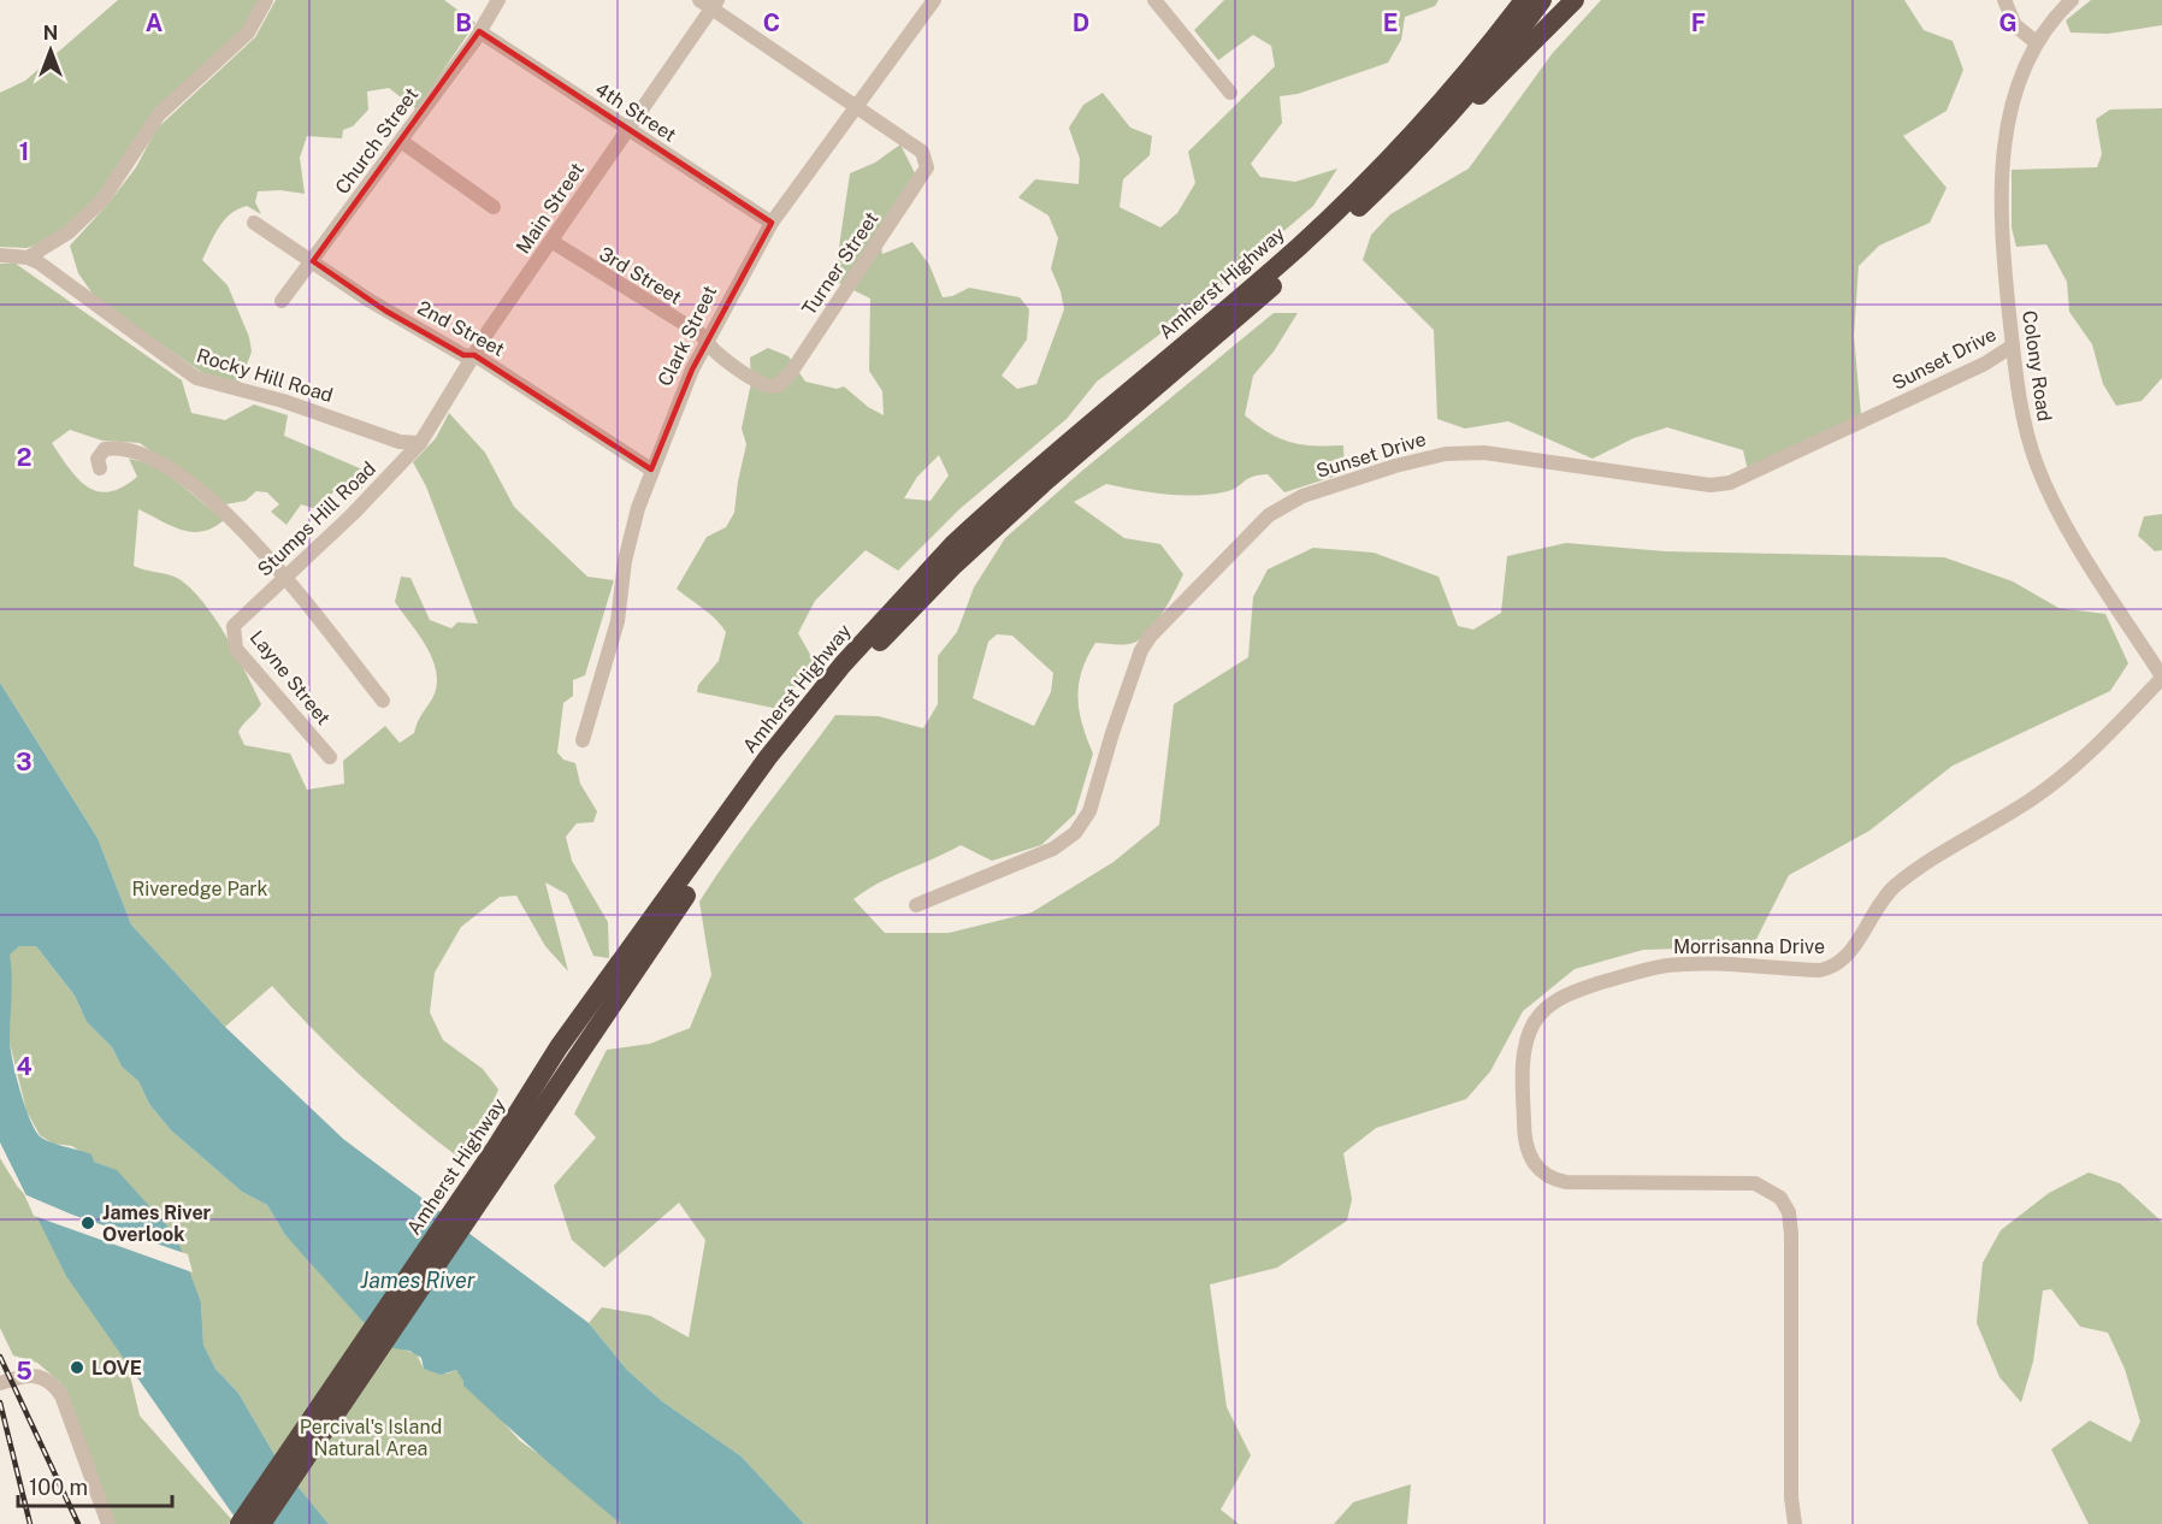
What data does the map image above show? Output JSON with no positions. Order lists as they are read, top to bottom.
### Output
{
  "streets": {
    "highway": ["Amherst Highway"],
    "street": [
      "4th Street",
      "Church Street",
      "Main Street",
      "Turner Street",
      "3rd Street",
      "2nd Street",
      "Clark Street",
      "Sunset Drive",
      "Colony Road",
      "Rocky Hill Road",
      "Stumps Hill Road",
      "Layne Street",
      "Morrisanna Drive"
    ]
  },
  "crossings": [
    ["4th Street", "Church Street"],
    ["4th Street", "Main Street"],
    ["4th Street", "Clark Street"],
    ["Church Street", "2nd Street"],
    ["Main Street", "3rd Street"],
    ["Main Street", "2nd Street"],
    ["Main Street", "Rocky Hill Road"],
    ["Main Street", "Stumps Hill Road"],
    ["Turner Street", "3rd Street"],
    ["Turner Street", "Clark Street"],
    ["3rd Street", "Clark Street"],
    ["2nd Street", "Clark Street"],
    ["Sunset Drive", "Colony Road"],
    ["Colony Road", "Morrisanna Drive"],
    ["Rocky Hill Road", "Stumps Hill Road"],
    ["Stumps Hill Road", "Layne Street"]
  ],
  "water": ["James River"],
  "parks": ["Riveredge Park", "Percival's Island Natural Area"],
  "places": ["James River Overlook", "LOVE"],
  "scale_bar": "100 m",
  "north": "top",
  "grid": {
    "columns": [
      "A",
      "B",
      "C",
      "D",
      "E",
      "F",
      "G"
    ],
    "rows": [
      "1",
      "2",
      "3",
      "4",
      "5"
    ]
  }
}
